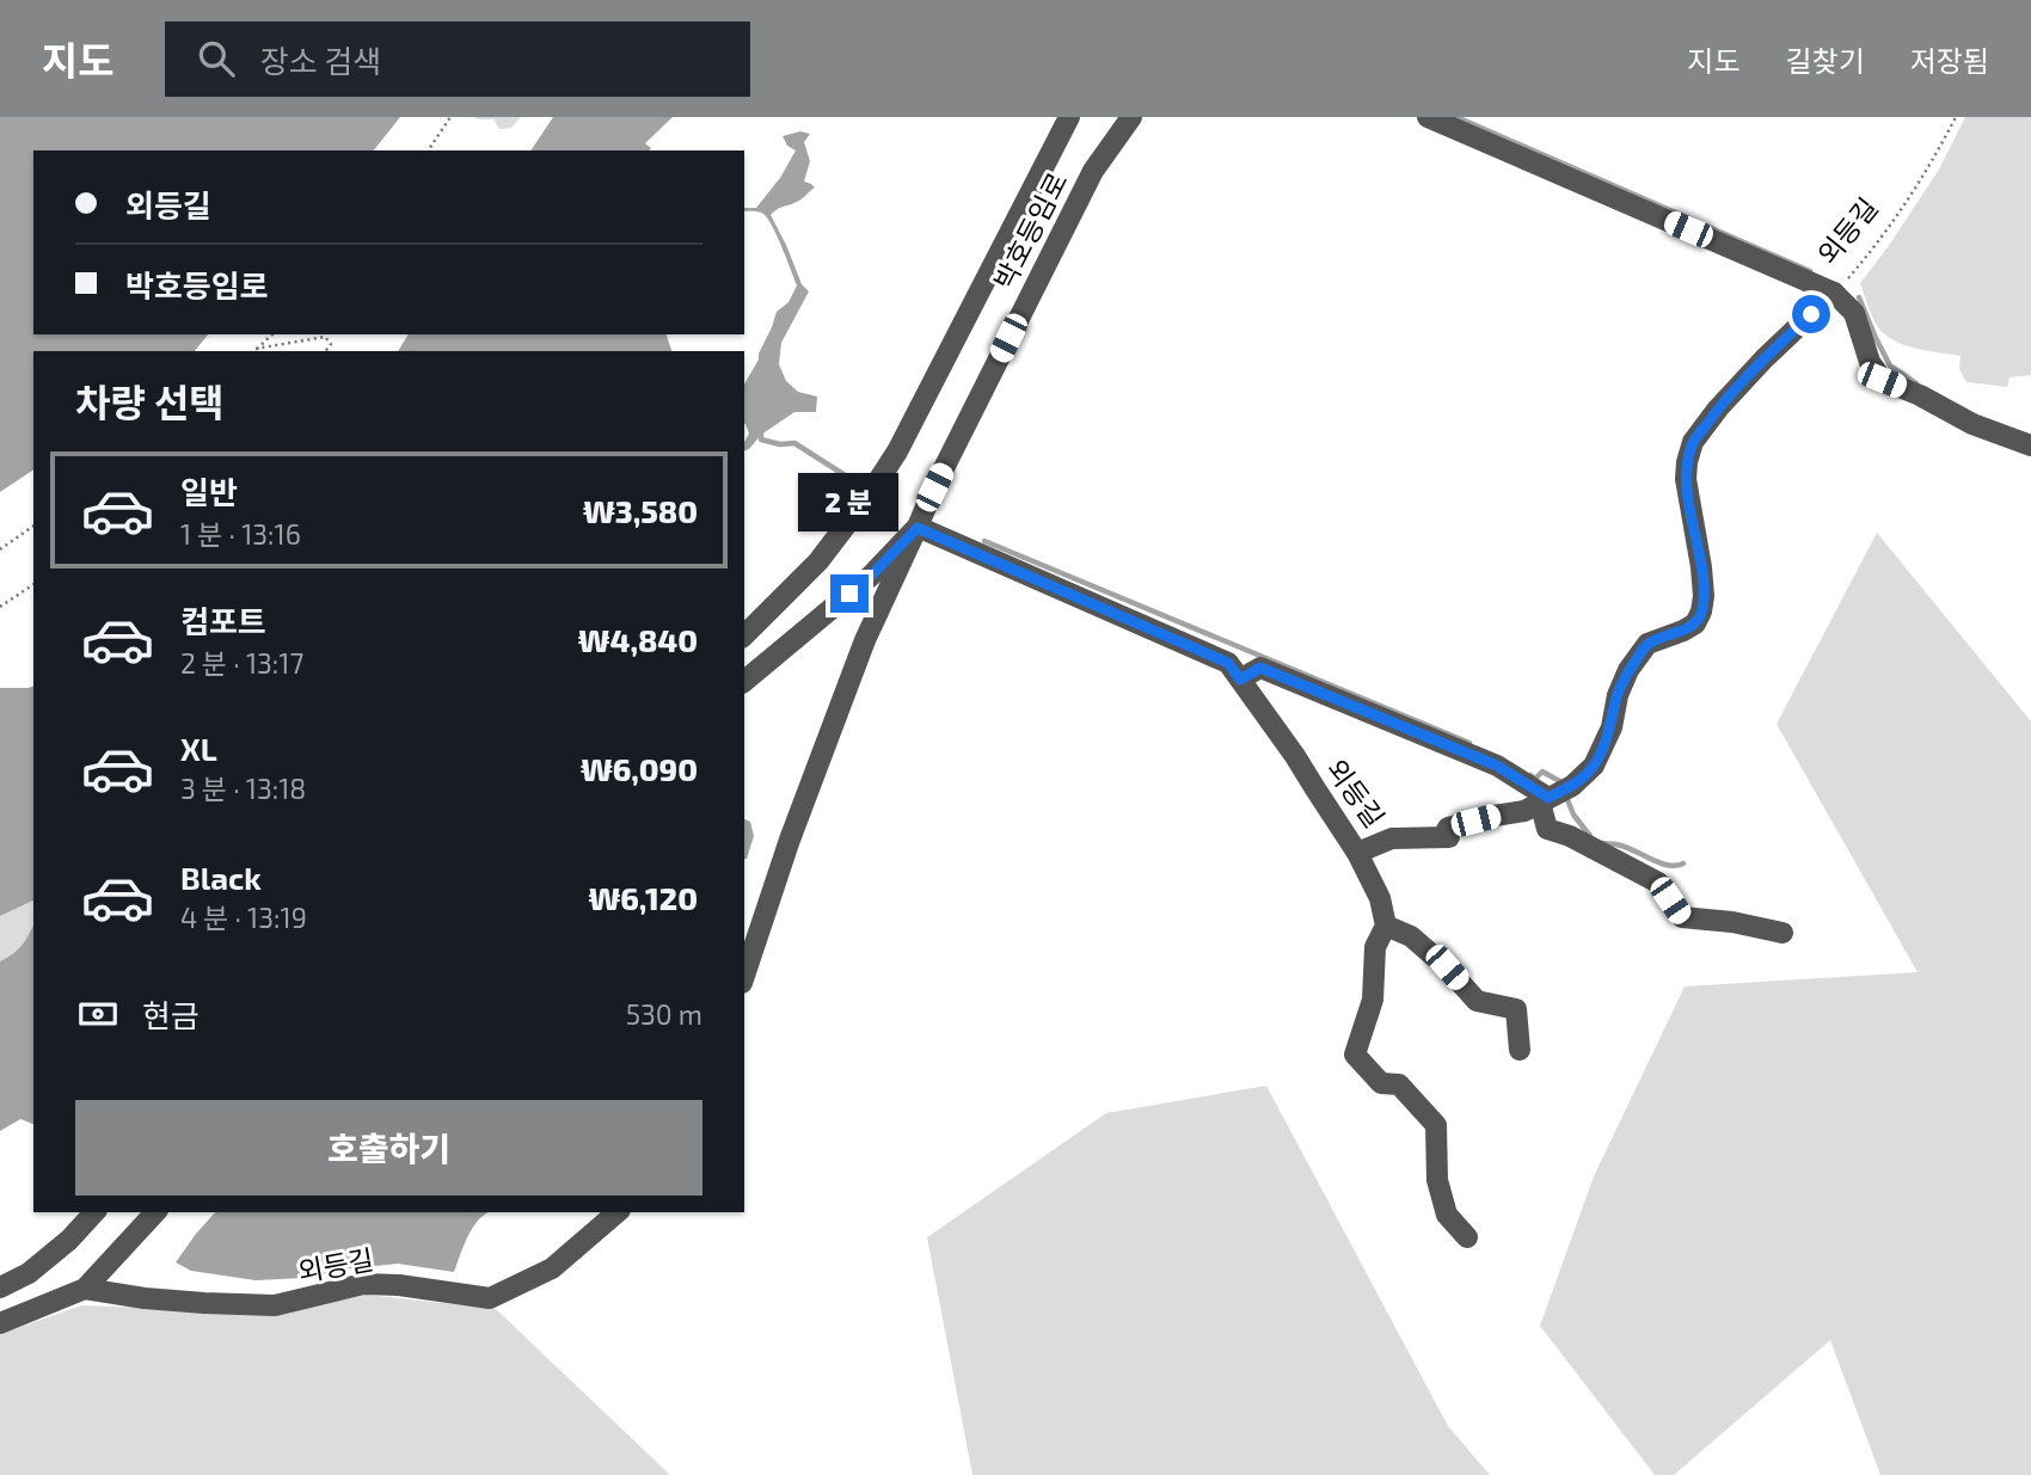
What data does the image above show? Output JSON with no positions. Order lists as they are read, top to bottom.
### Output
{
  "streets": {
    "street": ["박호등임로", "외등길"]
  },
  "crossings": [
    ["박호등임로", "외등길"]
  ],
  "page": {
    "header": "지도",
    "search": "장소 검색",
    "nav": ["지도", "길찾기", "저장됨"],
    "banner": ["외등길", "박호등임로"],
    "heading": "차량 선택",
    "list": [
      {
        "name": "일반",
        "note": "1 분 · 13:16",
        "value": "₩3,580"
      },
      {
        "name": "컴포트",
        "note": "2 분 · 13:17",
        "value": "₩4,840"
      },
      {
        "name": "XL",
        "note": "3 분 · 13:18",
        "value": "₩6,090"
      },
      {
        "name": "Black",
        "note": "4 분 · 13:19",
        "value": "₩6,120"
      }
    ],
    "bubble": "2 분",
    "pay": ["현금", "530 m"],
    "buttons": "호출하기"
  }
}
